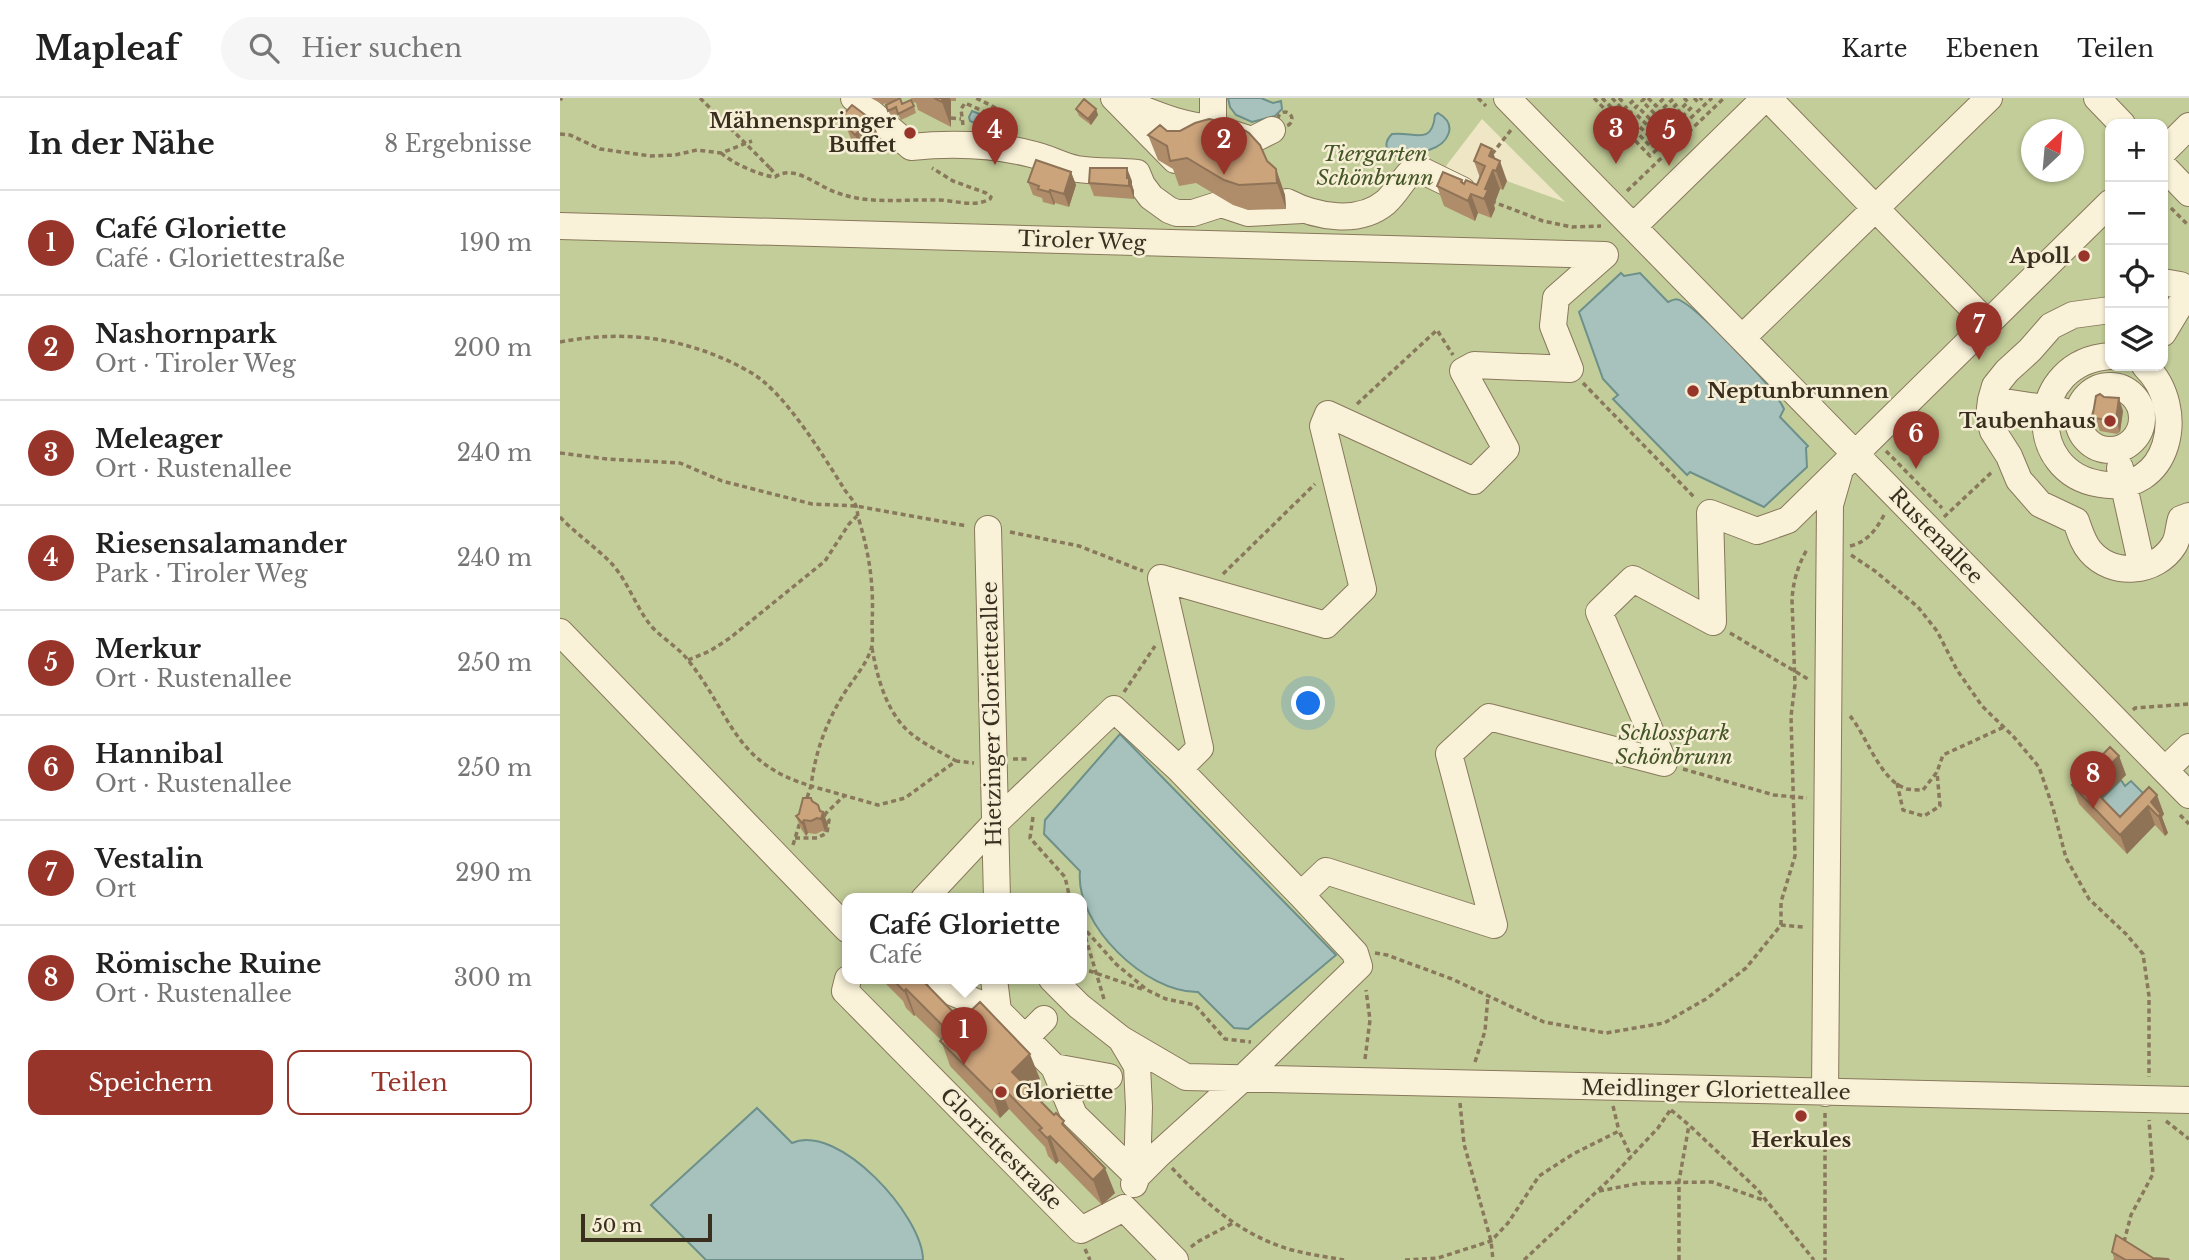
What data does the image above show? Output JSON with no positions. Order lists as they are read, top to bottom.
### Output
{
  "streets": {
    "street": [
      "Tiroler Weg",
      "Rustenallee",
      "Hietzinger Glorietteallee",
      "Meidlinger Glorietteallee",
      "Gloriettestraße"
    ]
  },
  "parks": ["Tiergarten Schönbrunn", "Schlosspark Schönbrunn"],
  "places": [
    "Mähnenspringer Buffet",
    "Apoll",
    "Neptunbrunnen",
    "Taubenhaus",
    "Gloriette",
    "Herkules"
  ],
  "scale_bar": "50 m",
  "north": "top right",
  "page": {
    "header": "Mapleaf",
    "search": "Hier suchen",
    "nav": ["Karte", "Ebenen", "Teilen"],
    "heading": ["In der Nähe", "8 Ergebnisse"],
    "pins": [
      "3",
      "4",
      "5",
      "2",
      "7",
      "6",
      "8",
      "1"
    ],
    "map_buttons": ["+", "−"],
    "list": [
      {
        "mark": "1",
        "name": "Café Gloriette",
        "note": "Café · Gloriettestraße",
        "value": "190 m"
      },
      {
        "mark": "2",
        "name": "Nashornpark",
        "note": "Ort · Tiroler Weg",
        "value": "200 m"
      },
      {
        "mark": "3",
        "name": "Meleager",
        "note": "Ort · Rustenallee",
        "value": "240 m"
      },
      {
        "mark": "4",
        "name": "Riesensalamander",
        "note": "Park · Tiroler Weg",
        "value": "240 m"
      },
      {
        "mark": "5",
        "name": "Merkur",
        "note": "Ort · Rustenallee",
        "value": "250 m"
      },
      {
        "mark": "6",
        "name": "Hannibal",
        "note": "Ort · Rustenallee",
        "value": "250 m"
      },
      {
        "mark": "7",
        "name": "Vestalin",
        "note": "Ort",
        "value": "290 m"
      },
      {
        "mark": "8",
        "name": "Römische Ruine",
        "note": "Ort · Rustenallee",
        "value": "300 m"
      }
    ],
    "popup": ["Café Gloriette", "Café"],
    "buttons": ["Speichern", "Teilen"],
    "scale": "50 m"
  }
}
